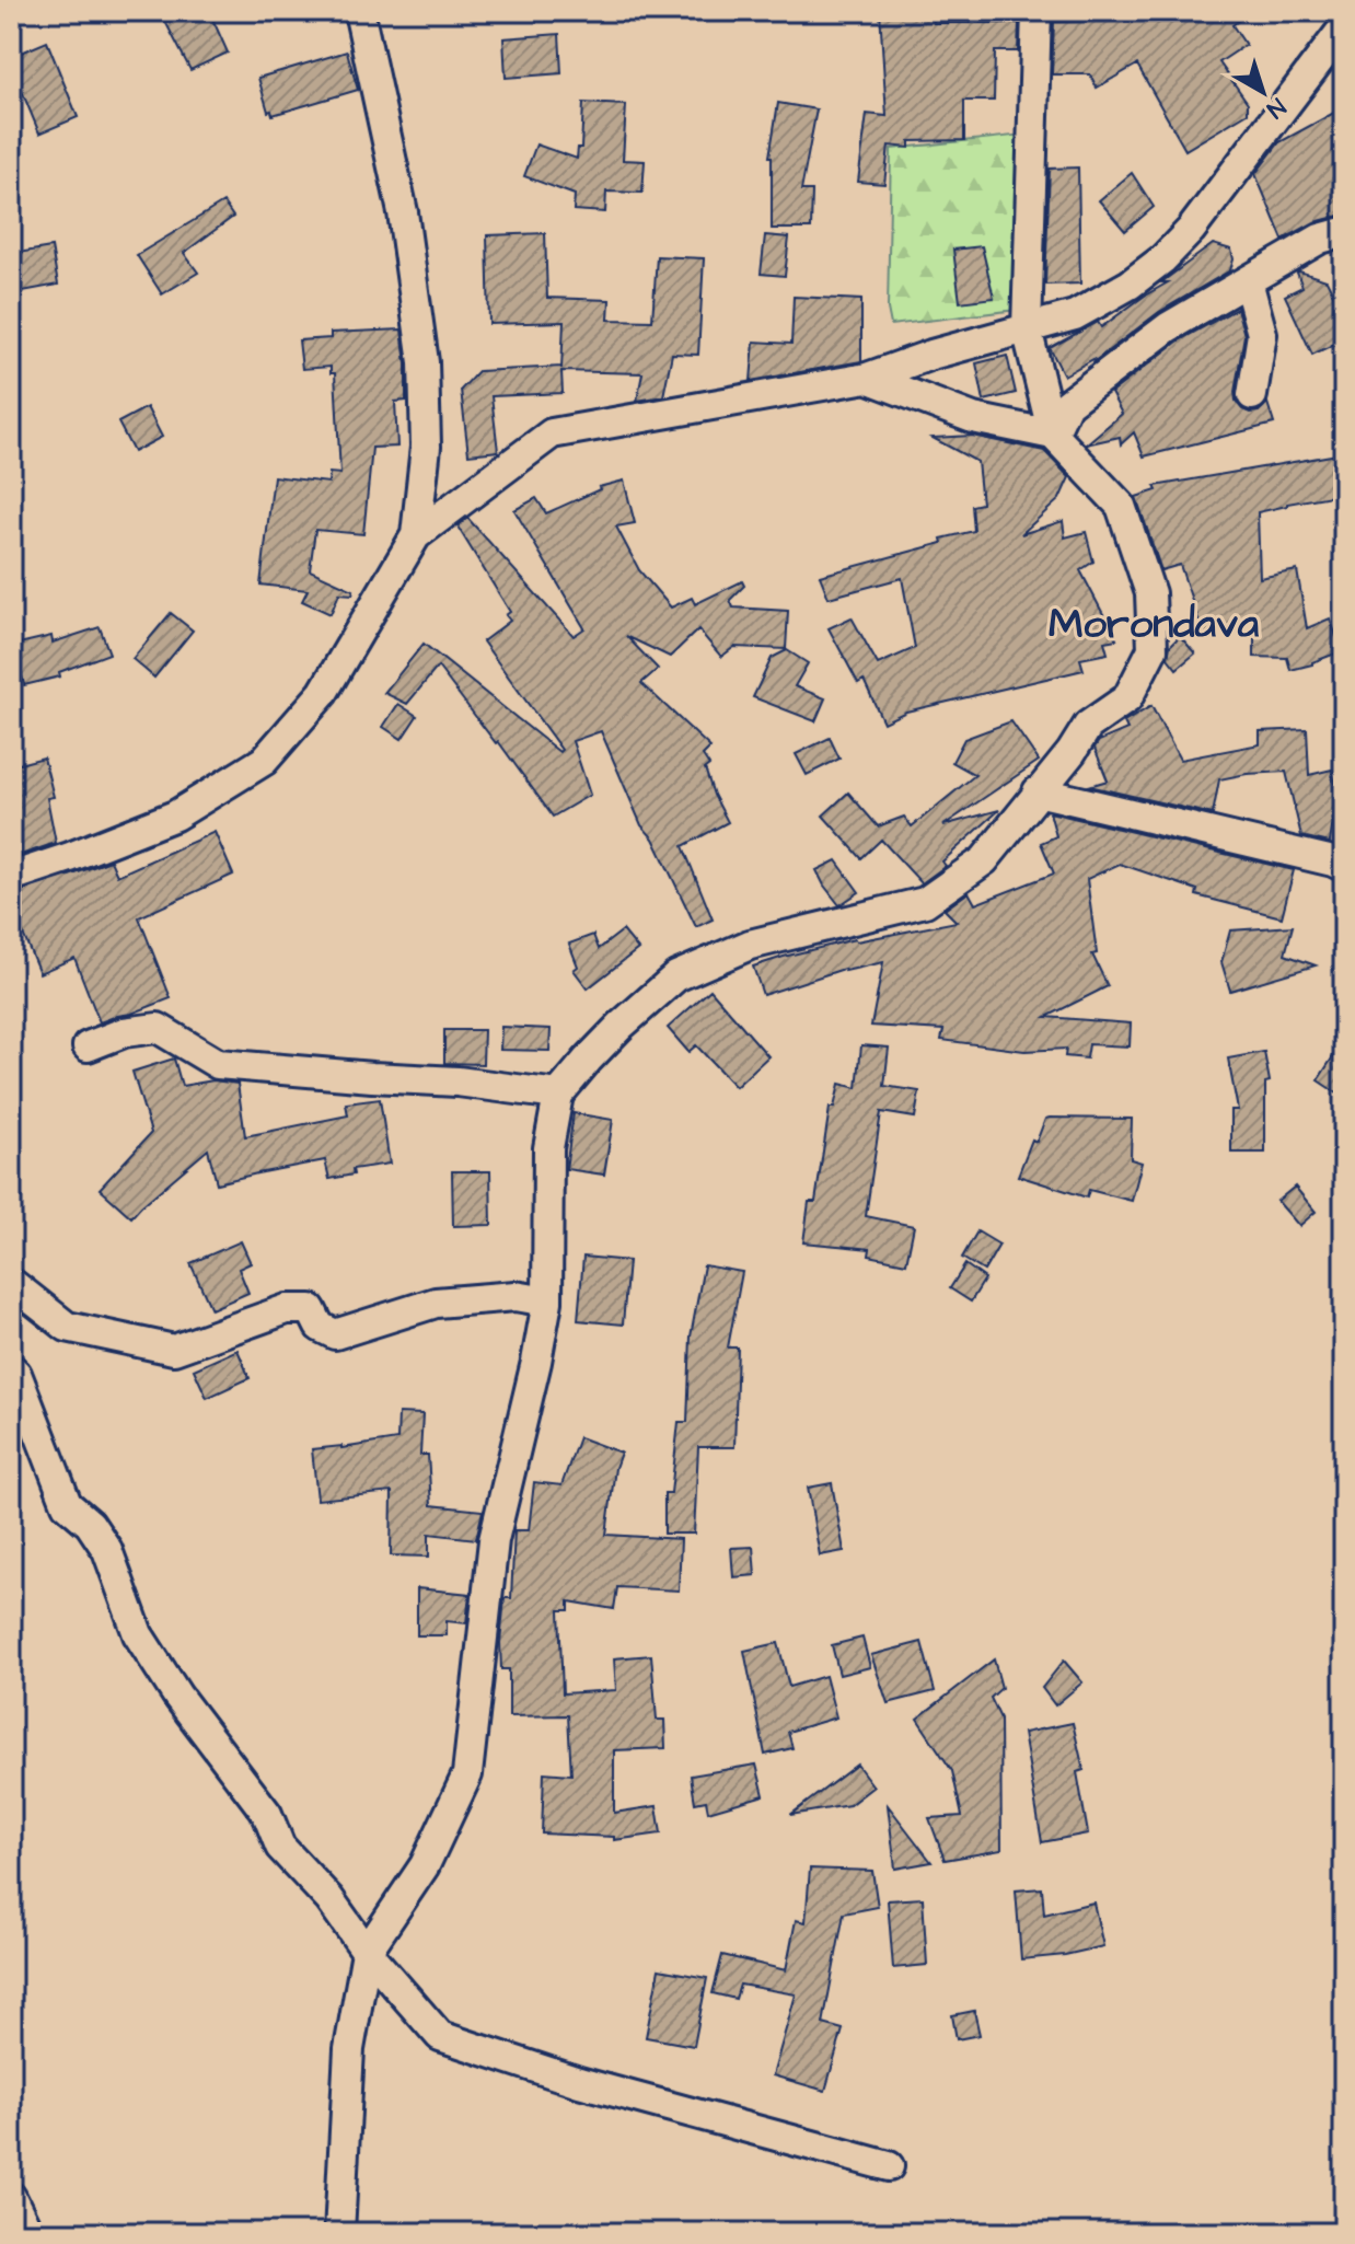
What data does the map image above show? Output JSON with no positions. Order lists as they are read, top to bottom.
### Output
{
  "districts": ["Morondava"],
  "north": "bottom right"
}
